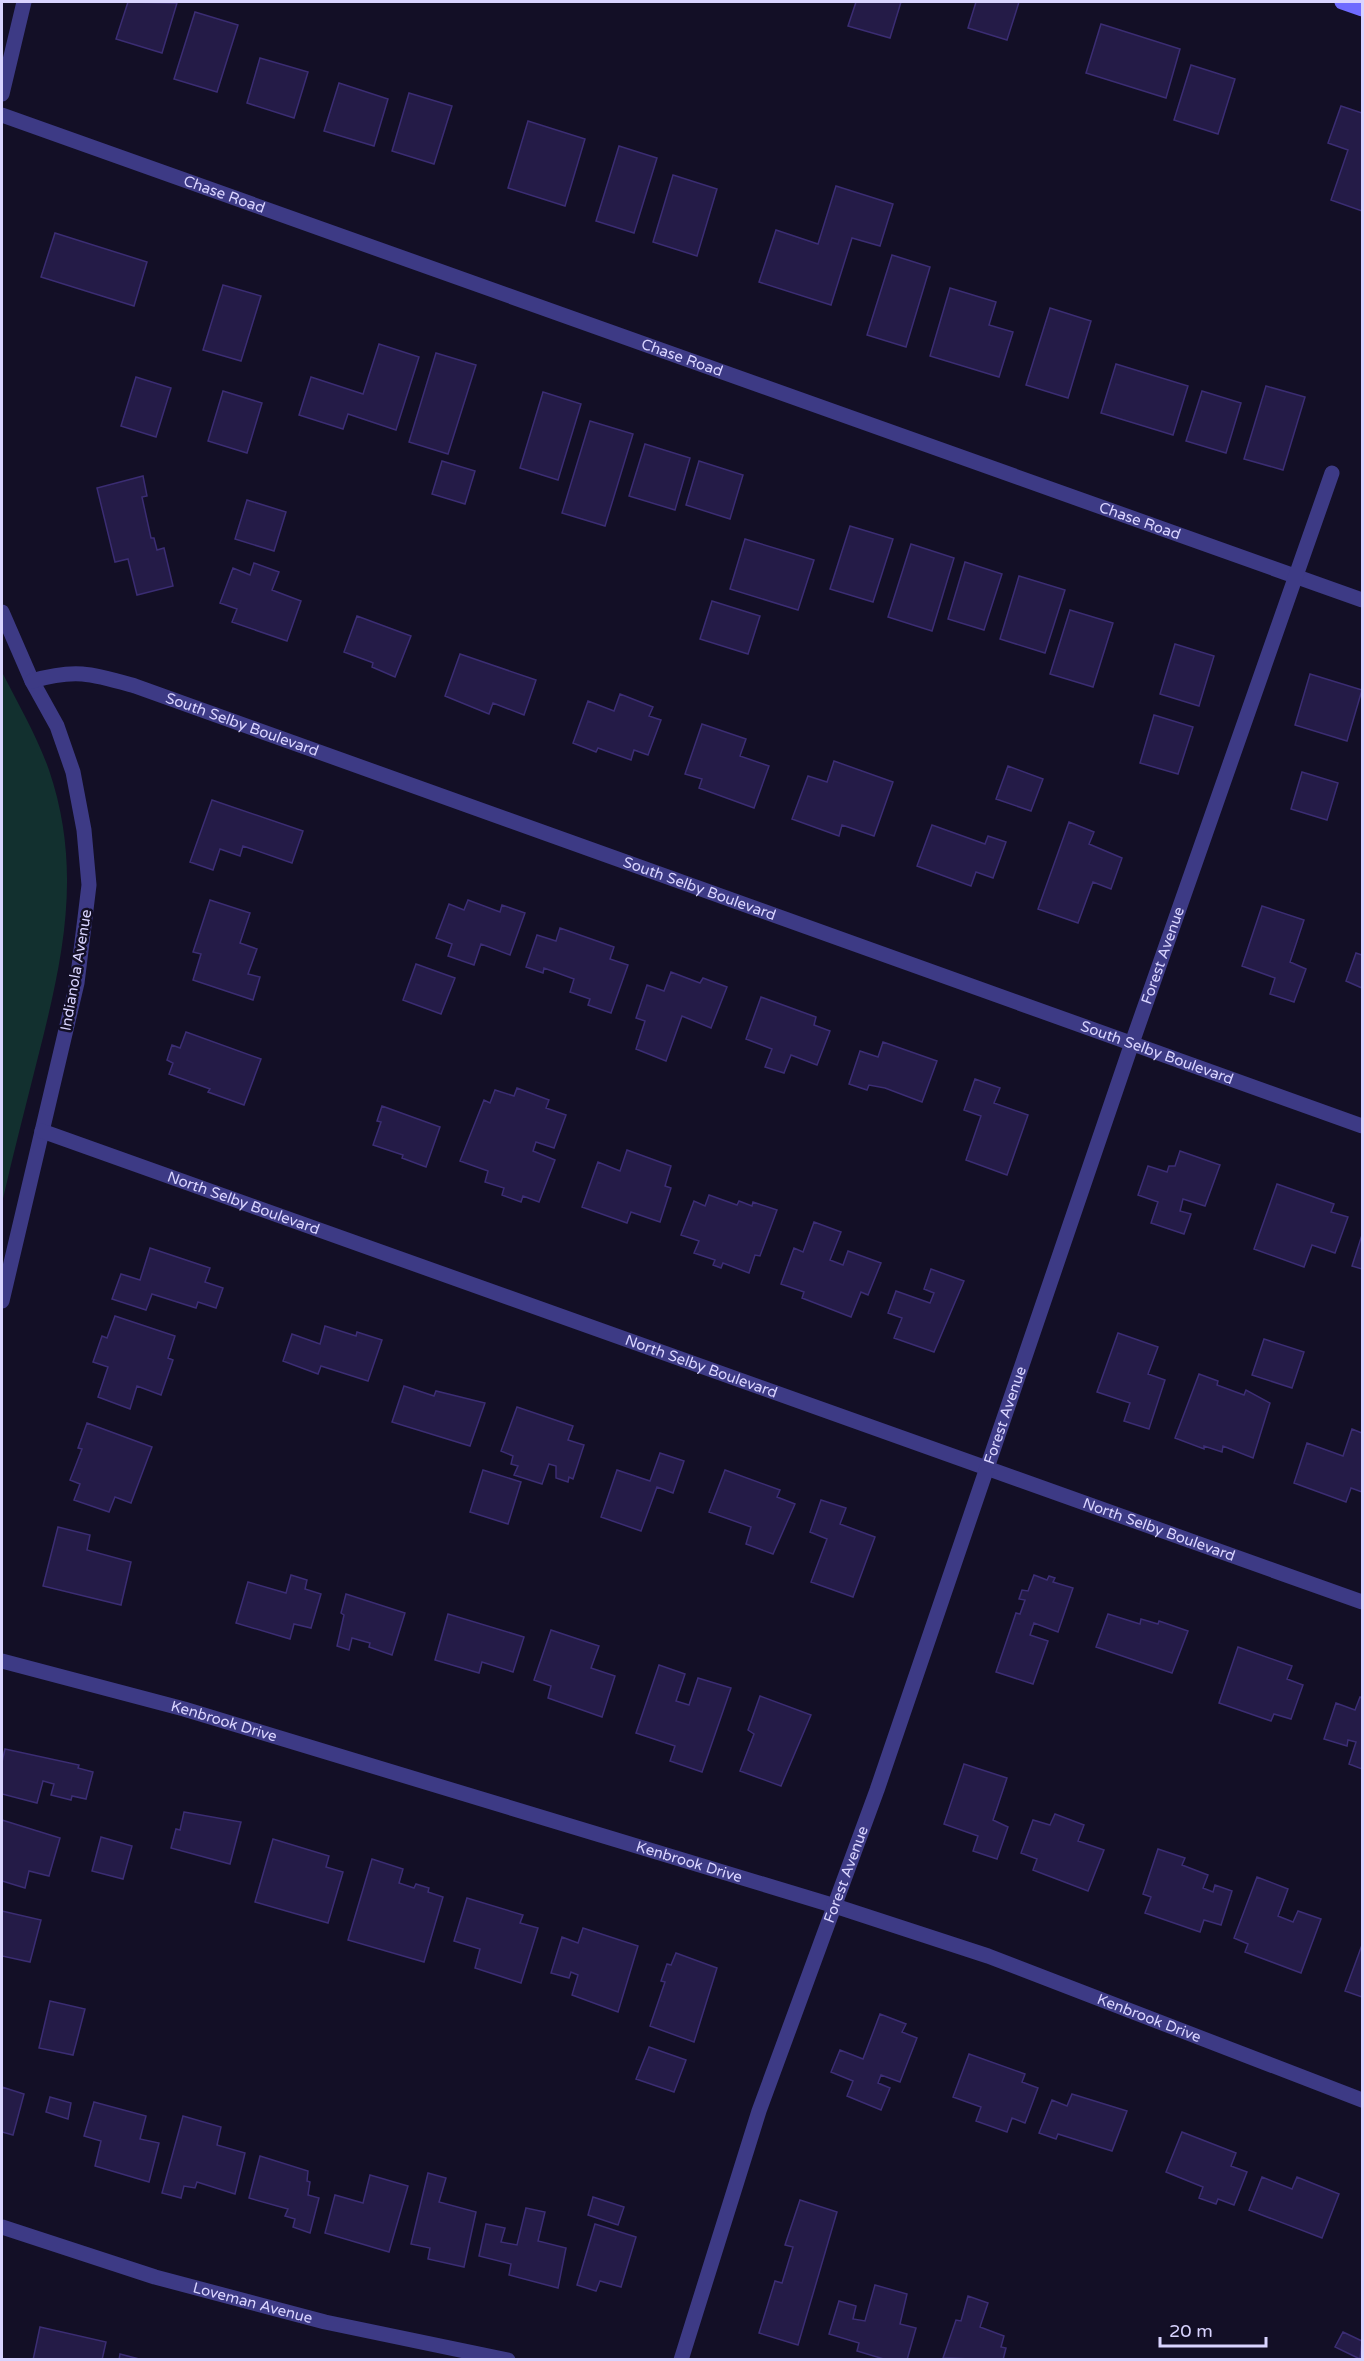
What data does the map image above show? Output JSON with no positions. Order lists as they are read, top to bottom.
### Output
{
  "streets": {
    "street": [
      "Chase Road",
      "South Selby Boulevard",
      "Forest Avenue",
      "Indianola Avenue",
      "North Selby Boulevard",
      "Kenbrook Drive",
      "Loveman Avenue"
    ]
  },
  "crossings": [
    ["Chase Road", "Forest Avenue"],
    ["South Selby Boulevard", "Forest Avenue"],
    ["South Selby Boulevard", "Indianola Avenue"],
    ["Forest Avenue", "North Selby Boulevard"],
    ["Forest Avenue", "Kenbrook Drive"],
    ["Indianola Avenue", "North Selby Boulevard"]
  ],
  "scale_bar": "20 m"
}
